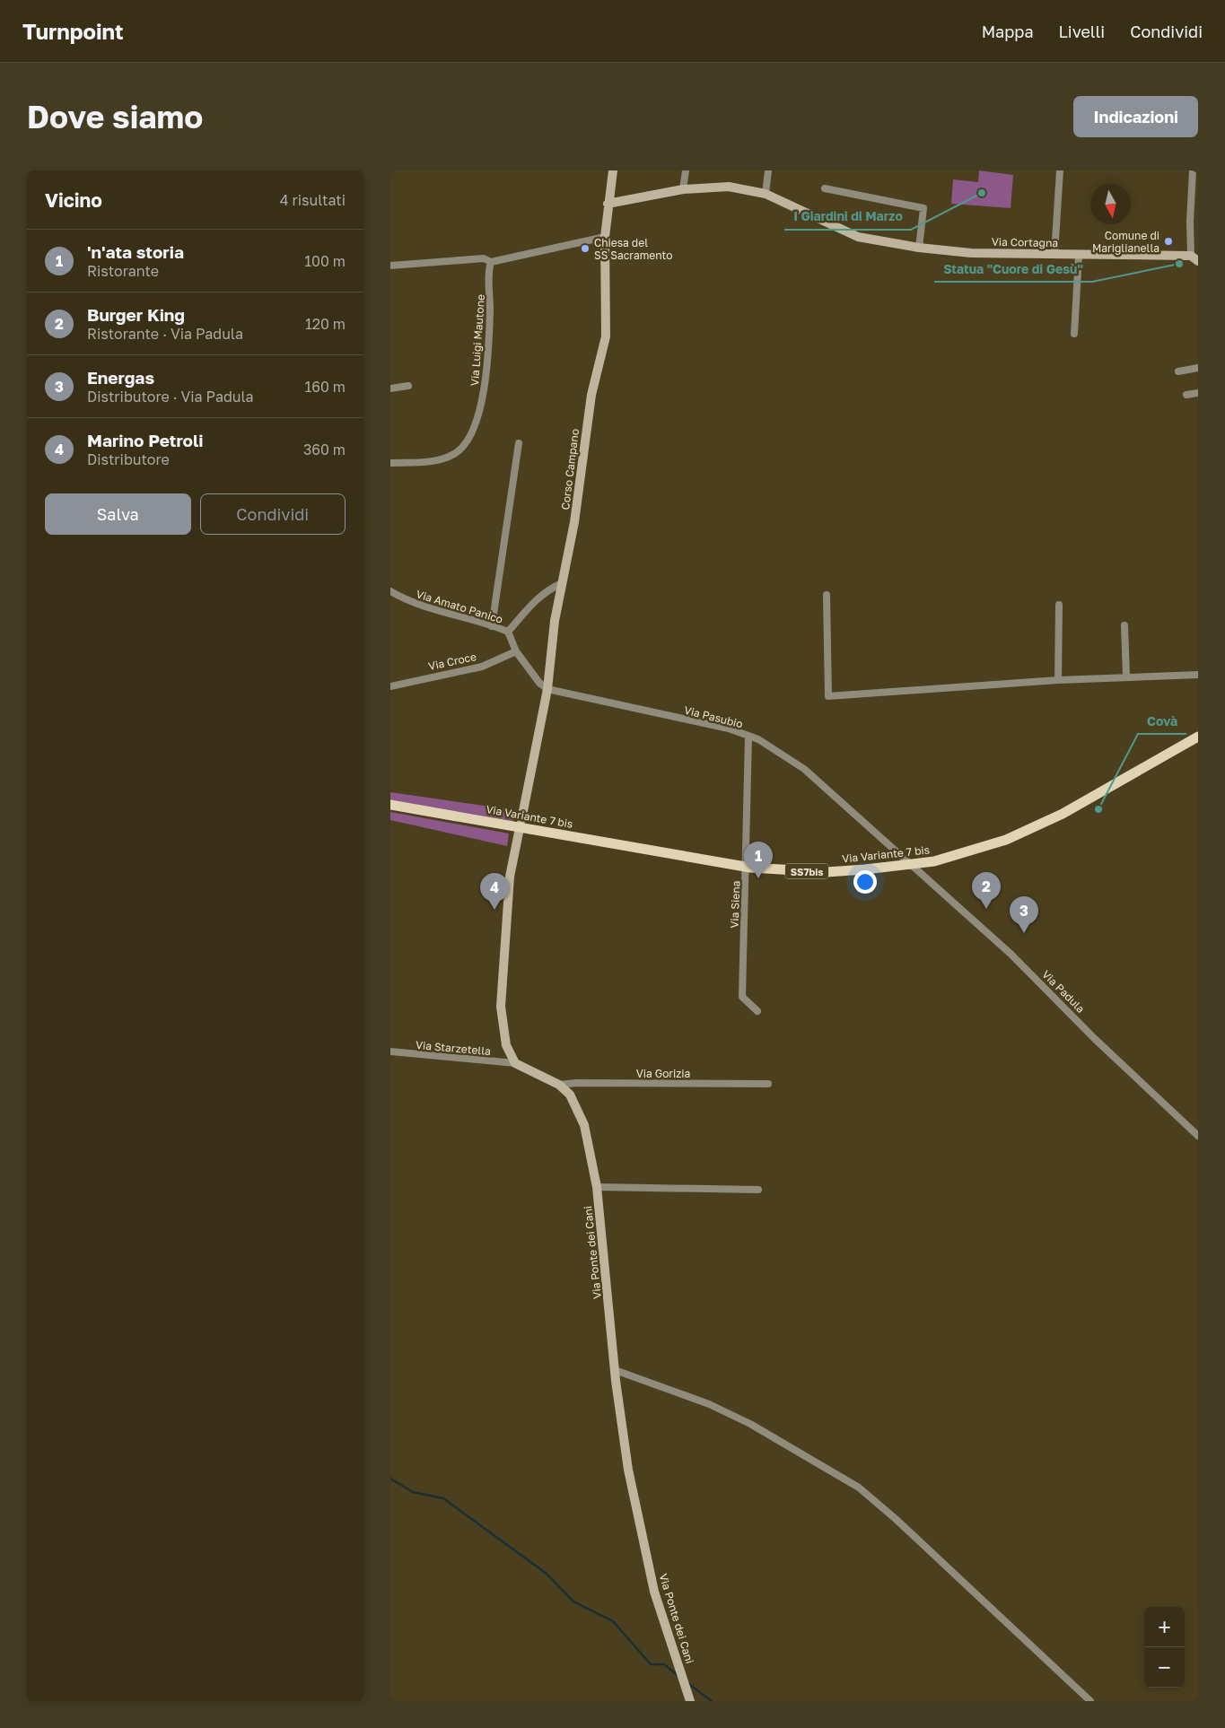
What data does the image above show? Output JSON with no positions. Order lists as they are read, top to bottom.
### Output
{
  "streets": {
    "main road": ["Via Variante 7 bis", "SS7bis"],
    "street": [
      "Via Cortagna",
      "Via Luigi Mautone",
      "Corso Campano",
      "Via Amato Panico",
      "Via Croce",
      "Via Pasubio",
      "Via Siena",
      "Via Padula",
      "Via Starzetella",
      "Via Gorizia",
      "Via Ponte dei Cani"
    ]
  },
  "crossings": [
    ["Via Cortagna", "Corso Campano"],
    ["Corso Campano", "Via Amato Panico"],
    ["Corso Campano", "Via Pasubio"],
    ["Via Amato Panico", "Via Croce"],
    ["Via Amato Panico", "Via Pasubio"],
    ["Via Pasubio", "Via Variante 7 bis"],
    ["Via Pasubio", "Via Siena"],
    ["Via Pasubio", "Via Padula"],
    ["Via Variante 7 bis", "Via Siena"],
    ["Via Variante 7 bis", "Via Padula"],
    ["Via Starzetella", "Via Ponte dei Cani"],
    ["Via Gorizia", "Via Ponte dei Cani"]
  ],
  "places": [
    "I Giardini di Marzo",
    "Comune di Mariglianella",
    "Chiesa del SS Sacramento",
    "Statua \"Cuore di Gesù\"",
    "Covà"
  ],
  "north": "bottom",
  "page": {
    "header": "Turnpoint",
    "nav": ["Mappa", "Livelli", "Condividi"],
    "buttons": [
      "Indicazioni",
      ["Salva", "Condividi"]
    ],
    "title": "Dove siamo",
    "heading": ["Vicino", "4 risultati"],
    "list": [
      {
        "mark": "1",
        "name": "'n'ata storia",
        "note": "Ristorante",
        "value": "100 m"
      },
      {
        "mark": "2",
        "name": "Burger King",
        "note": "Ristorante · Via Padula",
        "value": "120 m"
      },
      {
        "mark": "3",
        "name": "Energas",
        "note": "Distributore · Via Padula",
        "value": "160 m"
      },
      {
        "mark": "4",
        "name": "Marino Petroli",
        "note": "Distributore",
        "value": "360 m"
      }
    ],
    "pins": [
      "1",
      "2",
      "4",
      "3"
    ],
    "map_buttons": ["+", "−"]
  }
}
